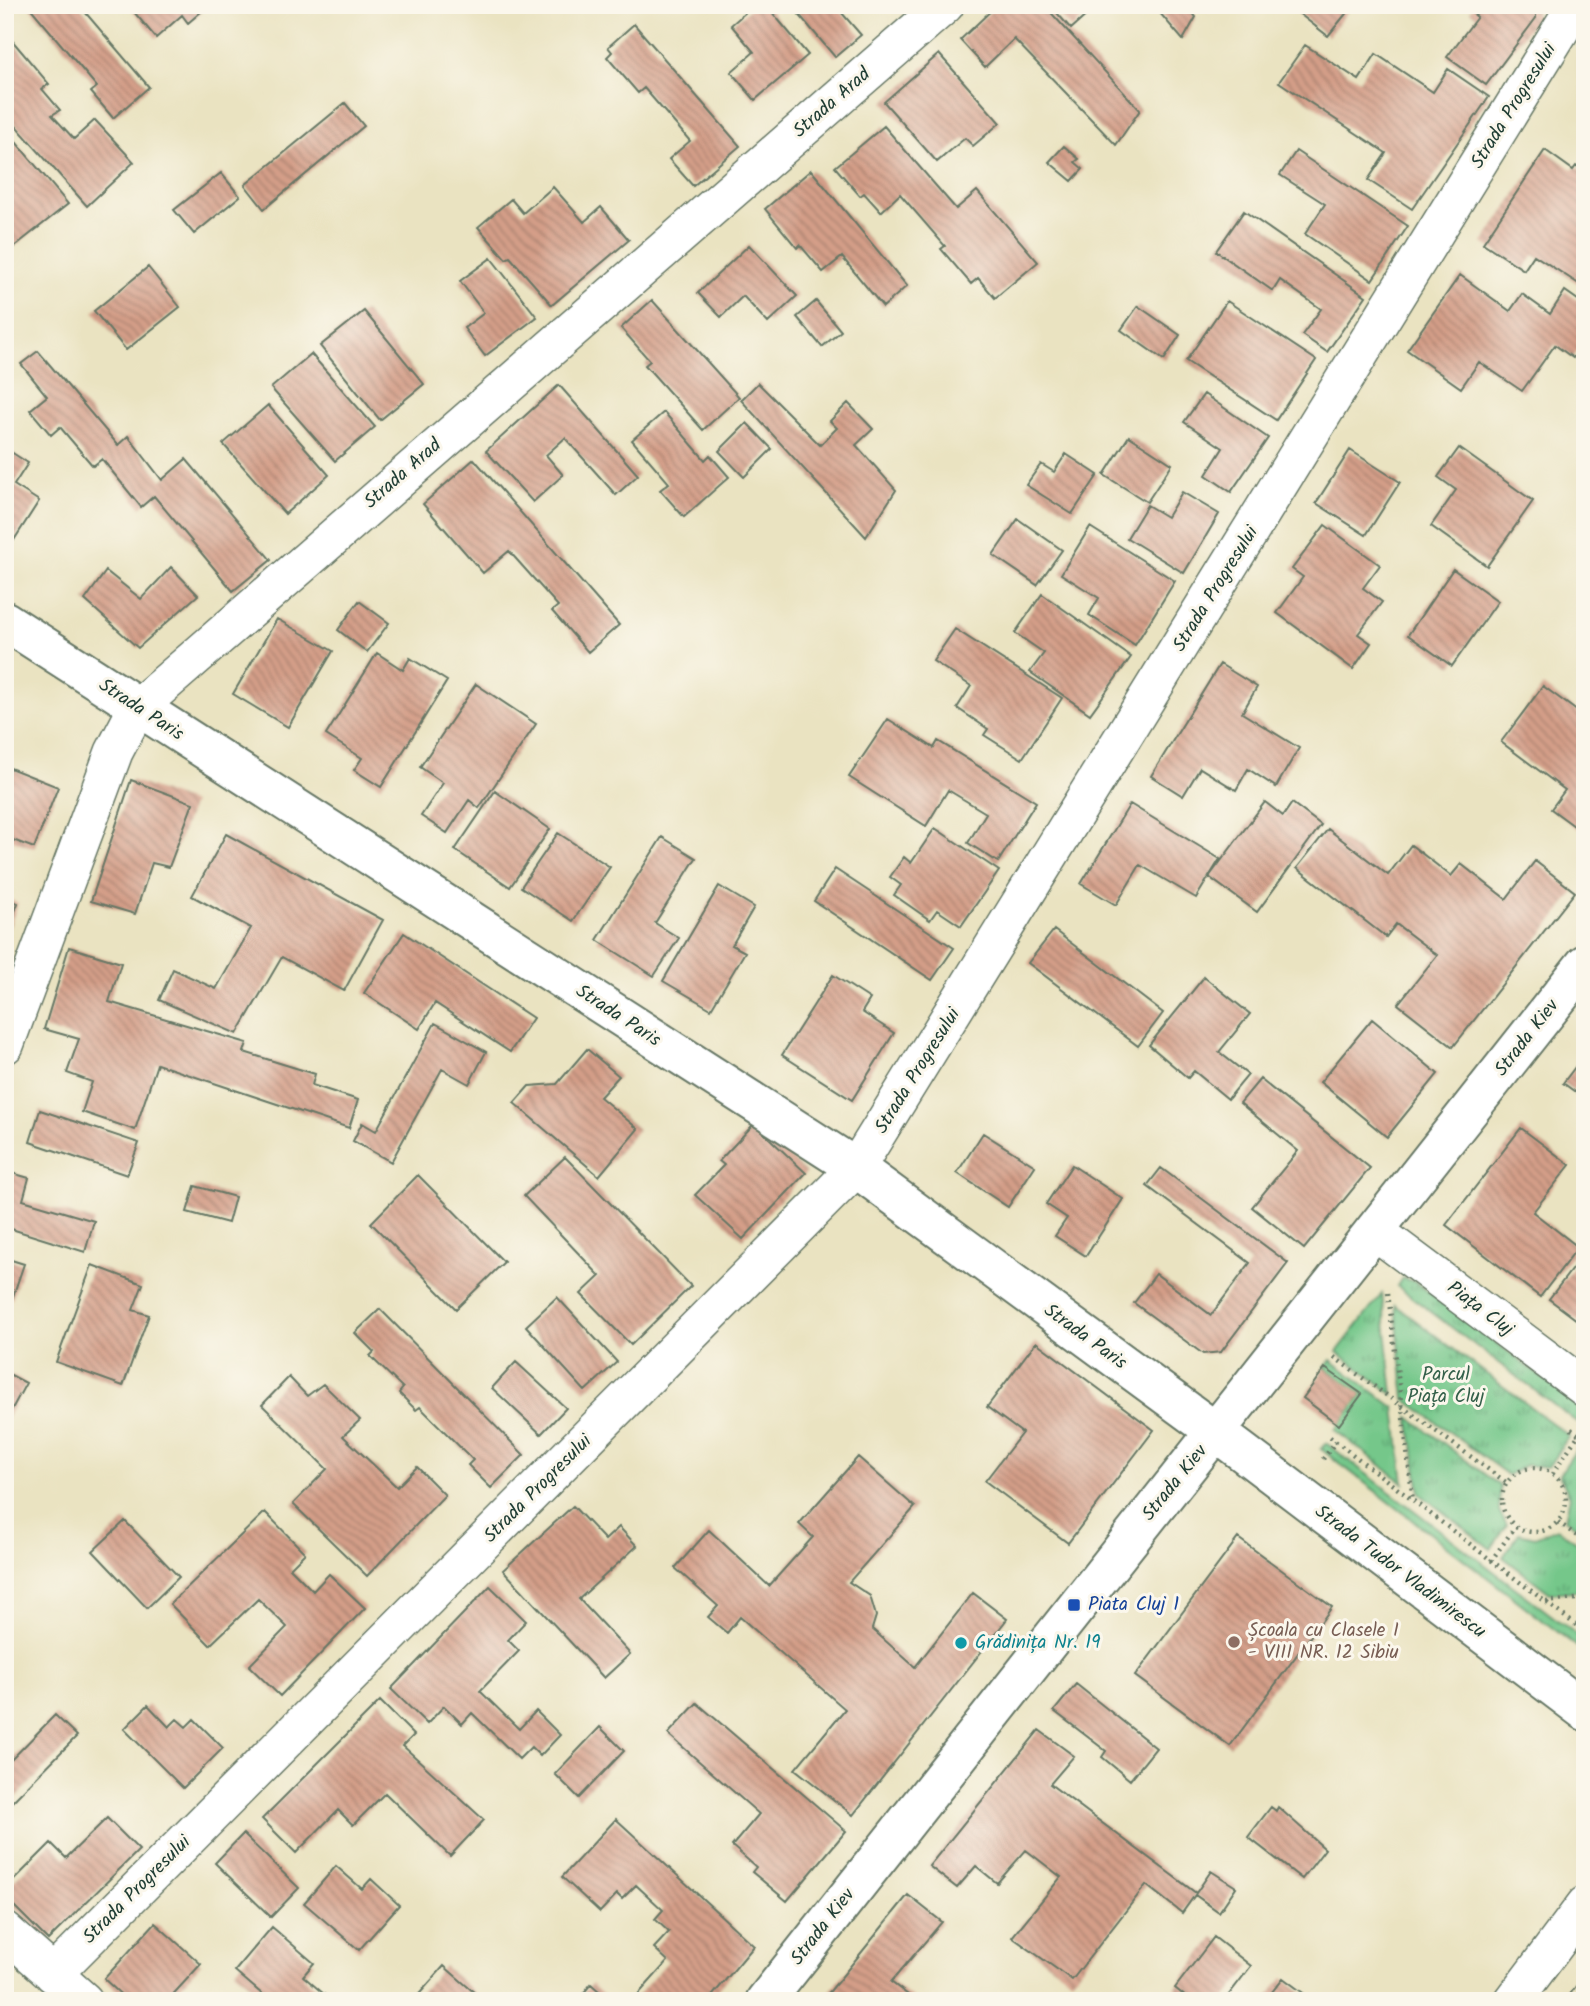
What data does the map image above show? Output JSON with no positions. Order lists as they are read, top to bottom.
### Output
{
  "streets": {
    "street": [
      "Strada Arad",
      "Strada Progresului",
      "Strada Paris",
      "Strada Kiev",
      "Piața Cluj",
      "Strada Tudor Vladimirescu"
    ]
  },
  "crossings": [
    ["Strada Arad", "Strada Paris"],
    ["Strada Progresului", "Strada Paris"],
    ["Strada Paris", "Strada Kiev"],
    ["Strada Paris", "Strada Tudor Vladimirescu"],
    ["Strada Kiev", "Piața Cluj"],
    ["Strada Kiev", "Strada Tudor Vladimirescu"]
  ],
  "parks": ["Parcul Piața Cluj"],
  "places": {
    "transit": ["Piata Cluj 1"],
    "other": ["Școala cu Clasele I - VIII NR. 12 Sibiu", "Grădinița Nr. 19"]
  }
}
